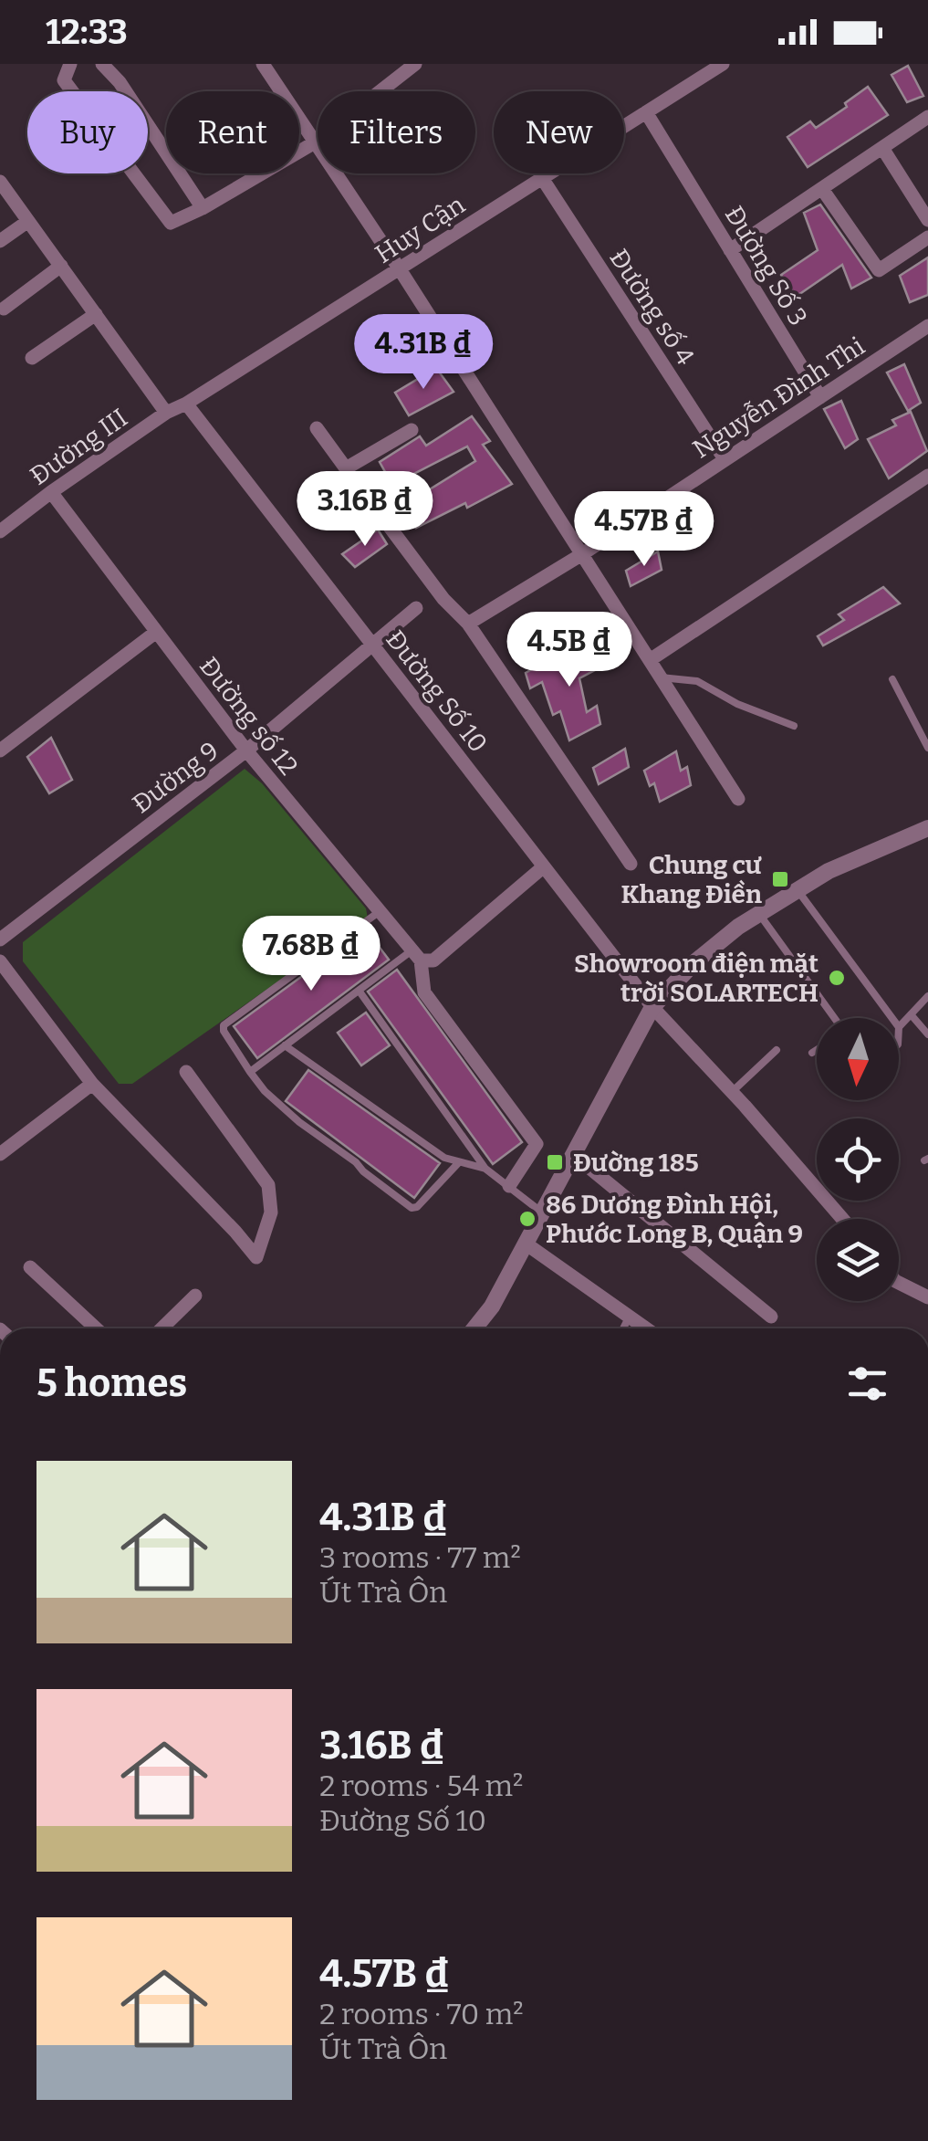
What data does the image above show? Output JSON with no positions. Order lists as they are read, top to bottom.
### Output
{
  "streets": {
    "street": [
      "Huy Cận",
      "Đường Số 3",
      "Đường số 4",
      "Nguyễn Đình Thi",
      "Đường III",
      "Đường Số 10",
      "Đường số 12",
      "Đường 9"
    ]
  },
  "crossings": [
    ["Huy Cận", "Đường Số 3"],
    ["Huy Cận", "Đường số 4"],
    ["Huy Cận", "Đường III"],
    ["Huy Cận", "Đường Số 10"],
    ["Đường Số 3", "Nguyễn Đình Thi"],
    ["Đường số 4", "Nguyễn Đình Thi"],
    ["Đường III", "Đường Số 10"],
    ["Đường III", "Đường số 12"],
    ["Đường Số 10", "Đường 9"],
    ["Đường số 12", "Đường 9"]
  ],
  "places": {
    "transit": ["Chung cư Khang Điền", "Đường 185"],
    "other": ["Showroom điện mặt trời SOLARTECH", "86 Dương Đình Hội, Phước Long B, Quận 9"]
  },
  "north": "bottom",
  "page": {
    "status": "12:33",
    "chip": [
      "Buy",
      "Rent",
      "Filters",
      "New"
    ],
    "price": [
      "4.31B ₫",
      "3.16B ₫",
      "4.57B ₫",
      "4.5B ₫",
      "7.68B ₫"
    ],
    "heading": "5 homes",
    "list": [
      {
        "name": "4.31B ₫",
        "note": "3 rooms · 77 m² · Út Trà Ôn"
      },
      {
        "name": "3.16B ₫",
        "note": "2 rooms · 54 m² · Đường Số 10"
      },
      {
        "name": "4.57B ₫",
        "note": "2 rooms · 70 m² · Út Trà Ôn"
      }
    ]
  }
}
